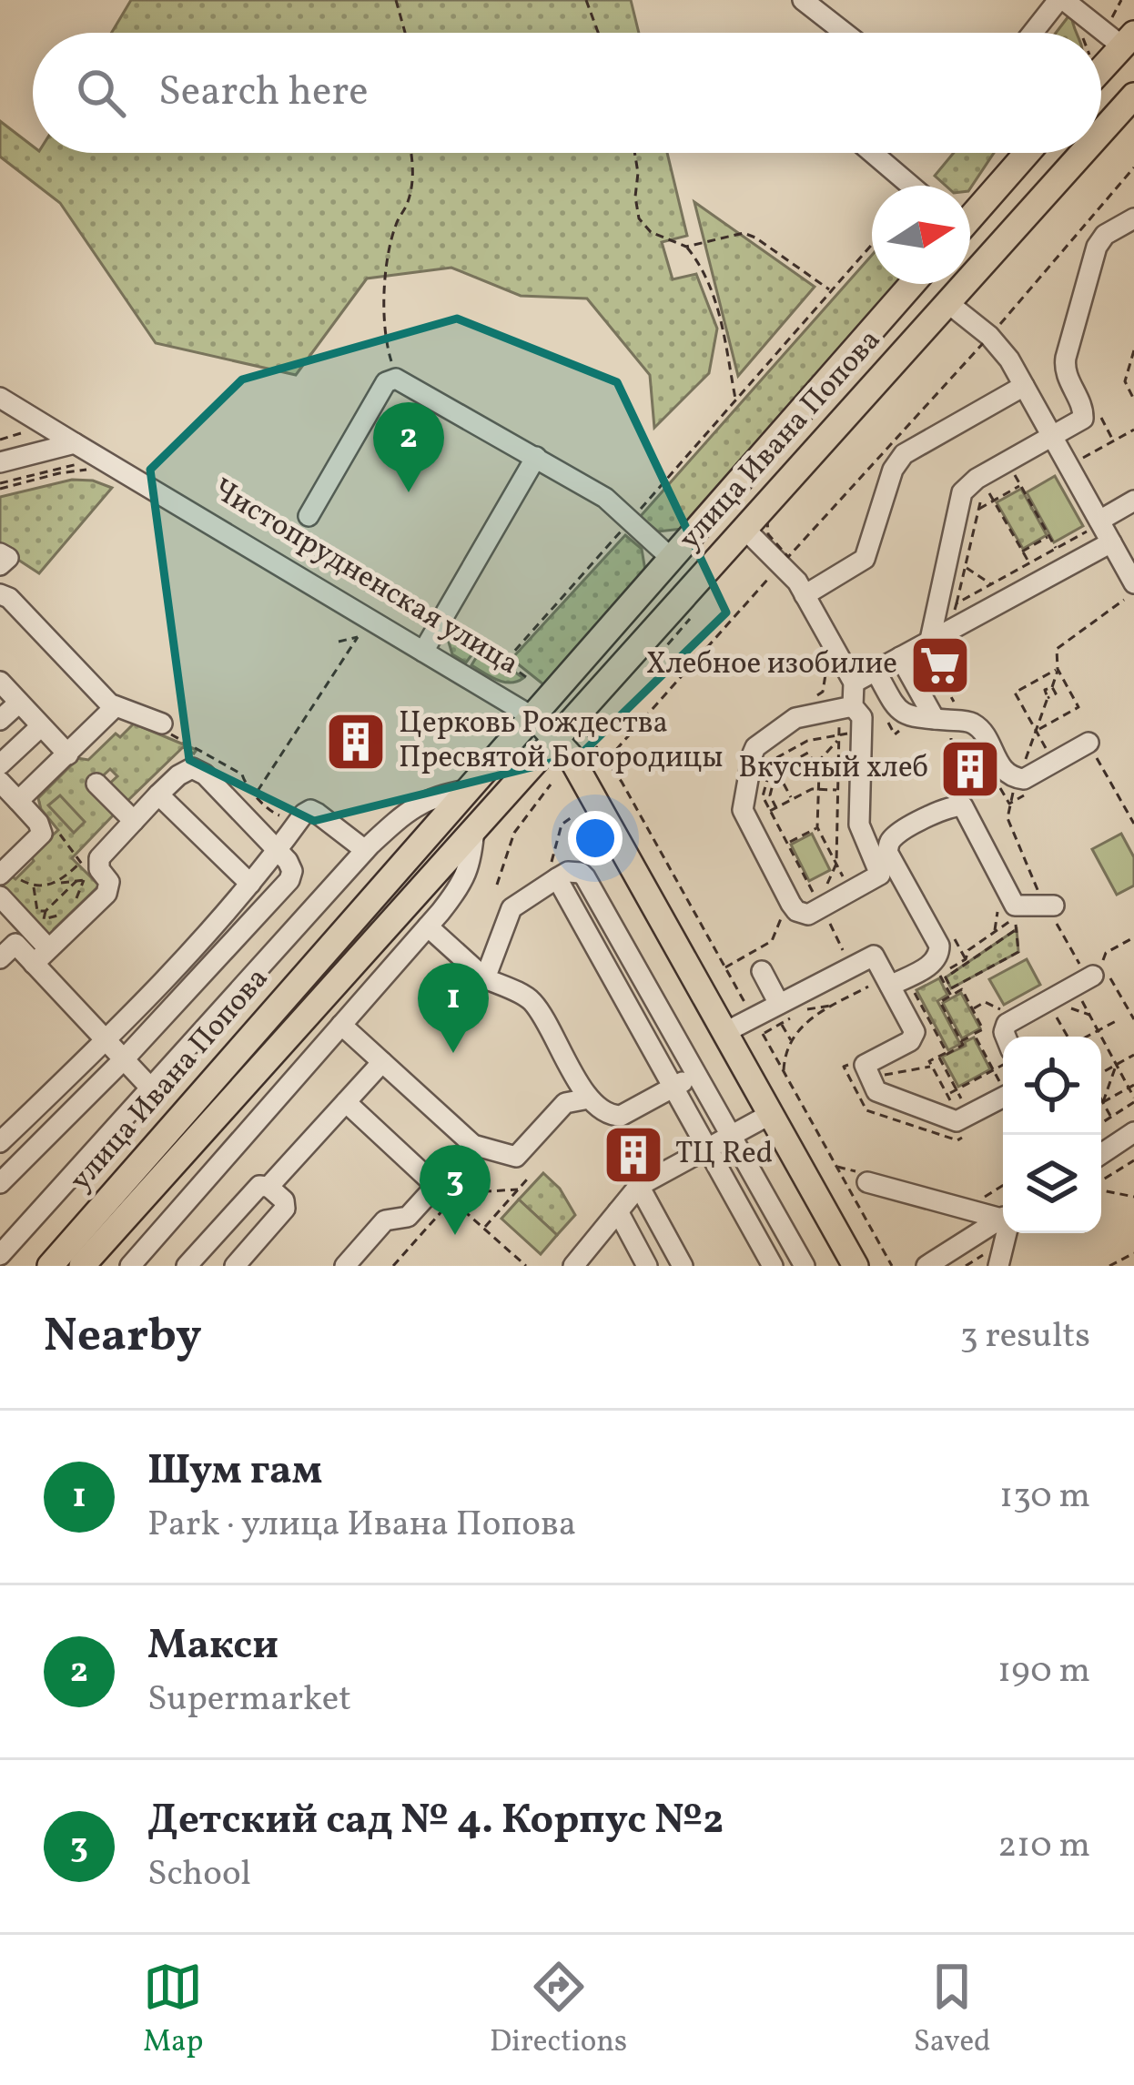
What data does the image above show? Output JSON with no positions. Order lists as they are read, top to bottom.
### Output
{
  "streets": {
    "main road": ["улица Ивана Попова", "Чистопрудненская улица"]
  },
  "crossings": [
    ["улица Ивана Попова", "Чистопрудненская улица"]
  ],
  "places": {
    "supermarket": ["Хлебное изобилие"],
    "building": ["Церковь Рождества Пресвятой Богородицы", "Вкусный хлеб", "ТЦ Red"]
  },
  "north": "right",
  "page": {
    "search": "Search here",
    "pins": ["2", "1", "3"],
    "heading": ["Nearby", "3 results"],
    "list": [
      {
        "mark": "1",
        "name": "Шум гам",
        "note": "Park · улица Ивана Попова",
        "value": "130 m"
      },
      {
        "mark": "2",
        "name": "Макси",
        "note": "Supermarket",
        "value": "190 m"
      },
      {
        "mark": "3",
        "name": "Детский сад № 4. Корпус №2",
        "note": "School",
        "value": "210 m"
      }
    ],
    "nav": ["Map", "Directions", "Saved"]
  }
}
